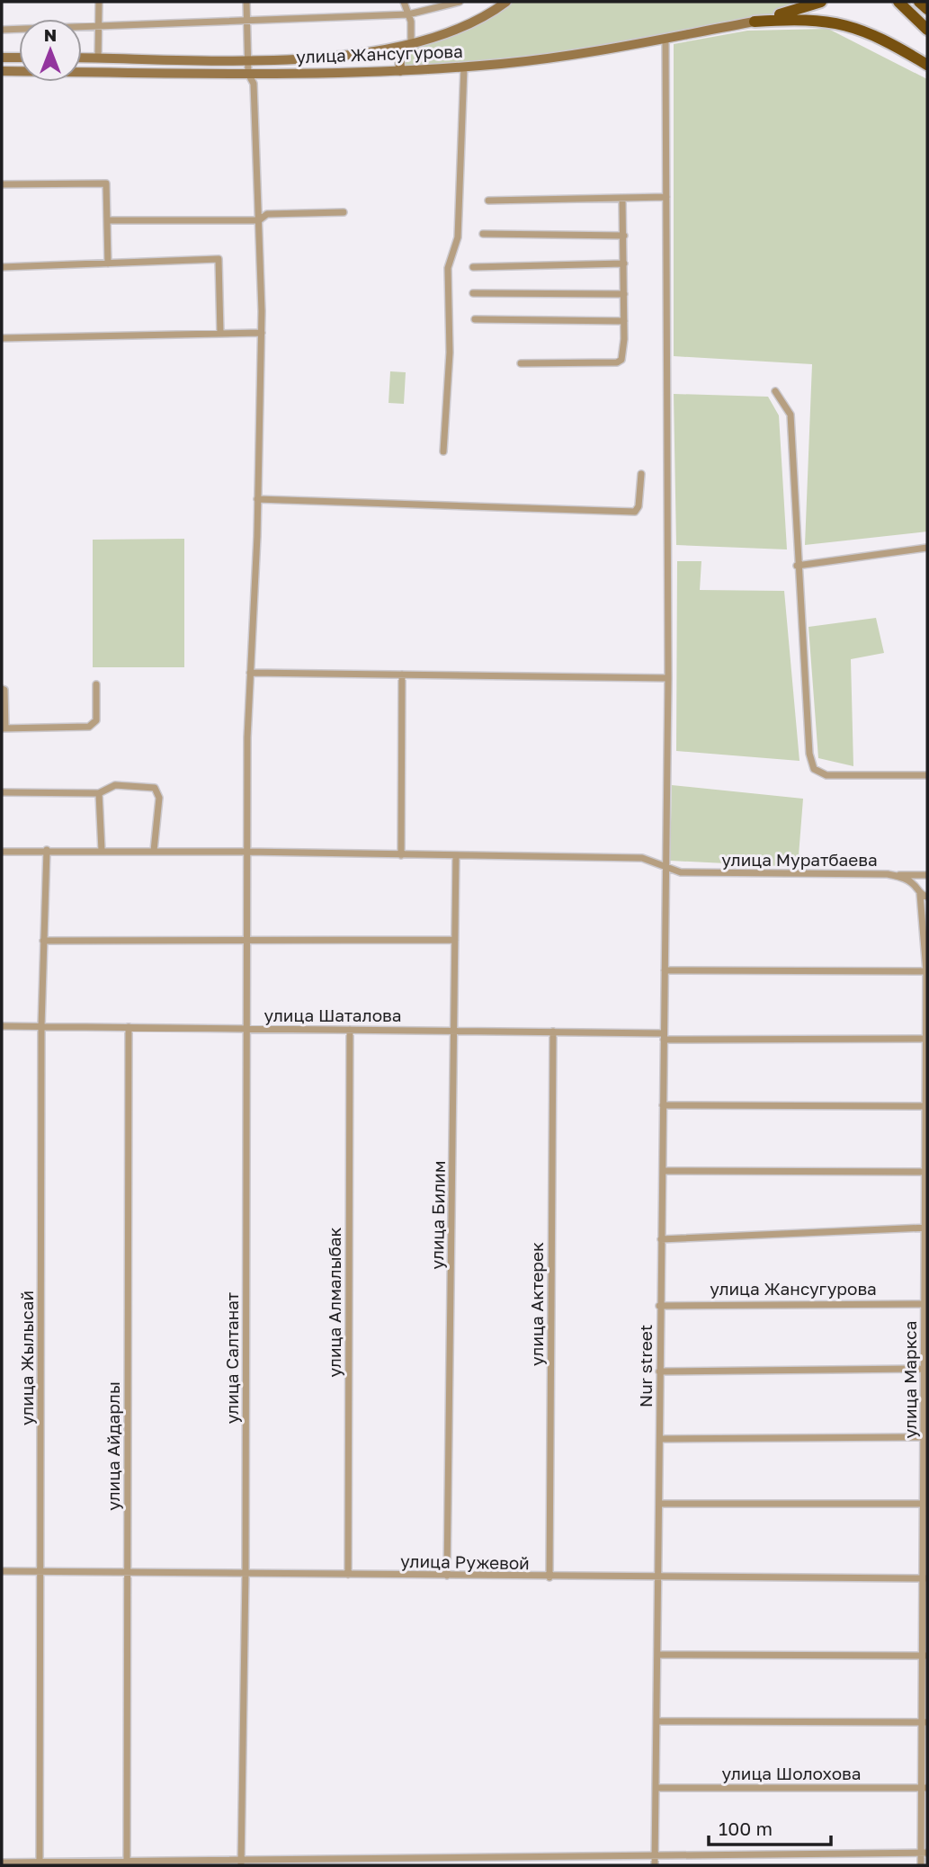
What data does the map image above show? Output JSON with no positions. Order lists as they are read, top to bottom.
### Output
{
  "streets": {
    "main road": ["улица Жансугурова"],
    "street": [
      "улица Муратбаева",
      "улица Шаталова",
      "улица Билим",
      "улица Алмалыбак",
      "улица Актерек",
      "улица Жылысай",
      "улица Салтанат",
      "Nur street",
      "улица Маркса",
      "улица Айдарлы",
      "улица Ружевой",
      "улица Шолохова"
    ]
  },
  "crossings": [
    ["улица Жансугурова", "улица Салтанат"],
    ["улица Жансугурова", "Nur street"],
    ["улица Жансугурова", "улица Маркса"],
    ["улица Муратбаева", "улица Билим"],
    ["улица Муратбаева", "улица Жылысай"],
    ["улица Муратбаева", "улица Салтанат"],
    ["улица Муратбаева", "Nur street"],
    ["улица Муратбаева", "улица Маркса"],
    ["улица Шаталова", "улица Билим"],
    ["улица Шаталова", "улица Алмалыбак"],
    ["улица Шаталова", "улица Актерек"],
    ["улица Шаталова", "улица Жылысай"],
    ["улица Шаталова", "улица Салтанат"],
    ["улица Шаталова", "Nur street"],
    ["улица Шаталова", "улица Маркса"],
    ["улица Шаталова", "улица Айдарлы"],
    ["улица Билим", "улица Ружевой"],
    ["улица Алмалыбак", "улица Ружевой"],
    ["улица Актерек", "улица Ружевой"],
    ["улица Жылысай", "улица Ружевой"],
    ["улица Салтанат", "улица Ружевой"],
    ["Nur street", "улица Ружевой"],
    ["Nur street", "улица Шолохова"],
    ["улица Маркса", "улица Ружевой"],
    ["улица Маркса", "улица Шолохова"],
    ["улица Айдарлы", "улица Ружевой"]
  ],
  "scale_bar": "100 m",
  "north": "top"
}
